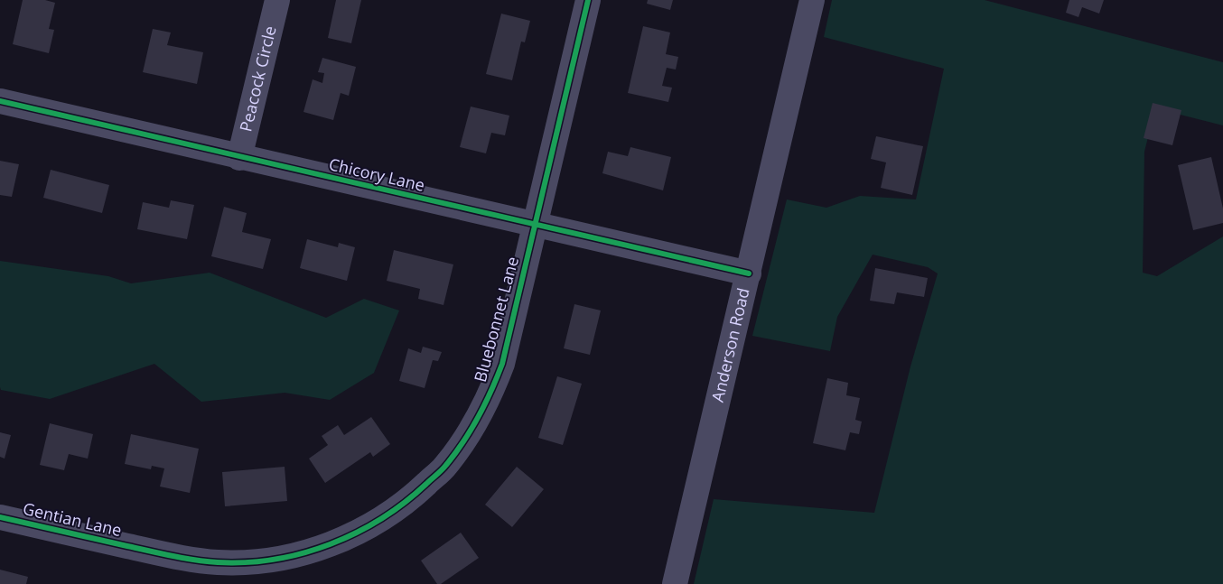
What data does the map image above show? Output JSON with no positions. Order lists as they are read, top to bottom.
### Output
{
  "streets": {
    "street": [
      "Peacock Circle",
      "Chicory Lane",
      "Bluebonnet Lane",
      "Anderson Road",
      "Gentian Lane"
    ]
  },
  "crossings": [
    ["Peacock Circle", "Chicory Lane"],
    ["Chicory Lane", "Bluebonnet Lane"],
    ["Chicory Lane", "Anderson Road"],
    ["Bluebonnet Lane", "Gentian Lane"]
  ]
}
